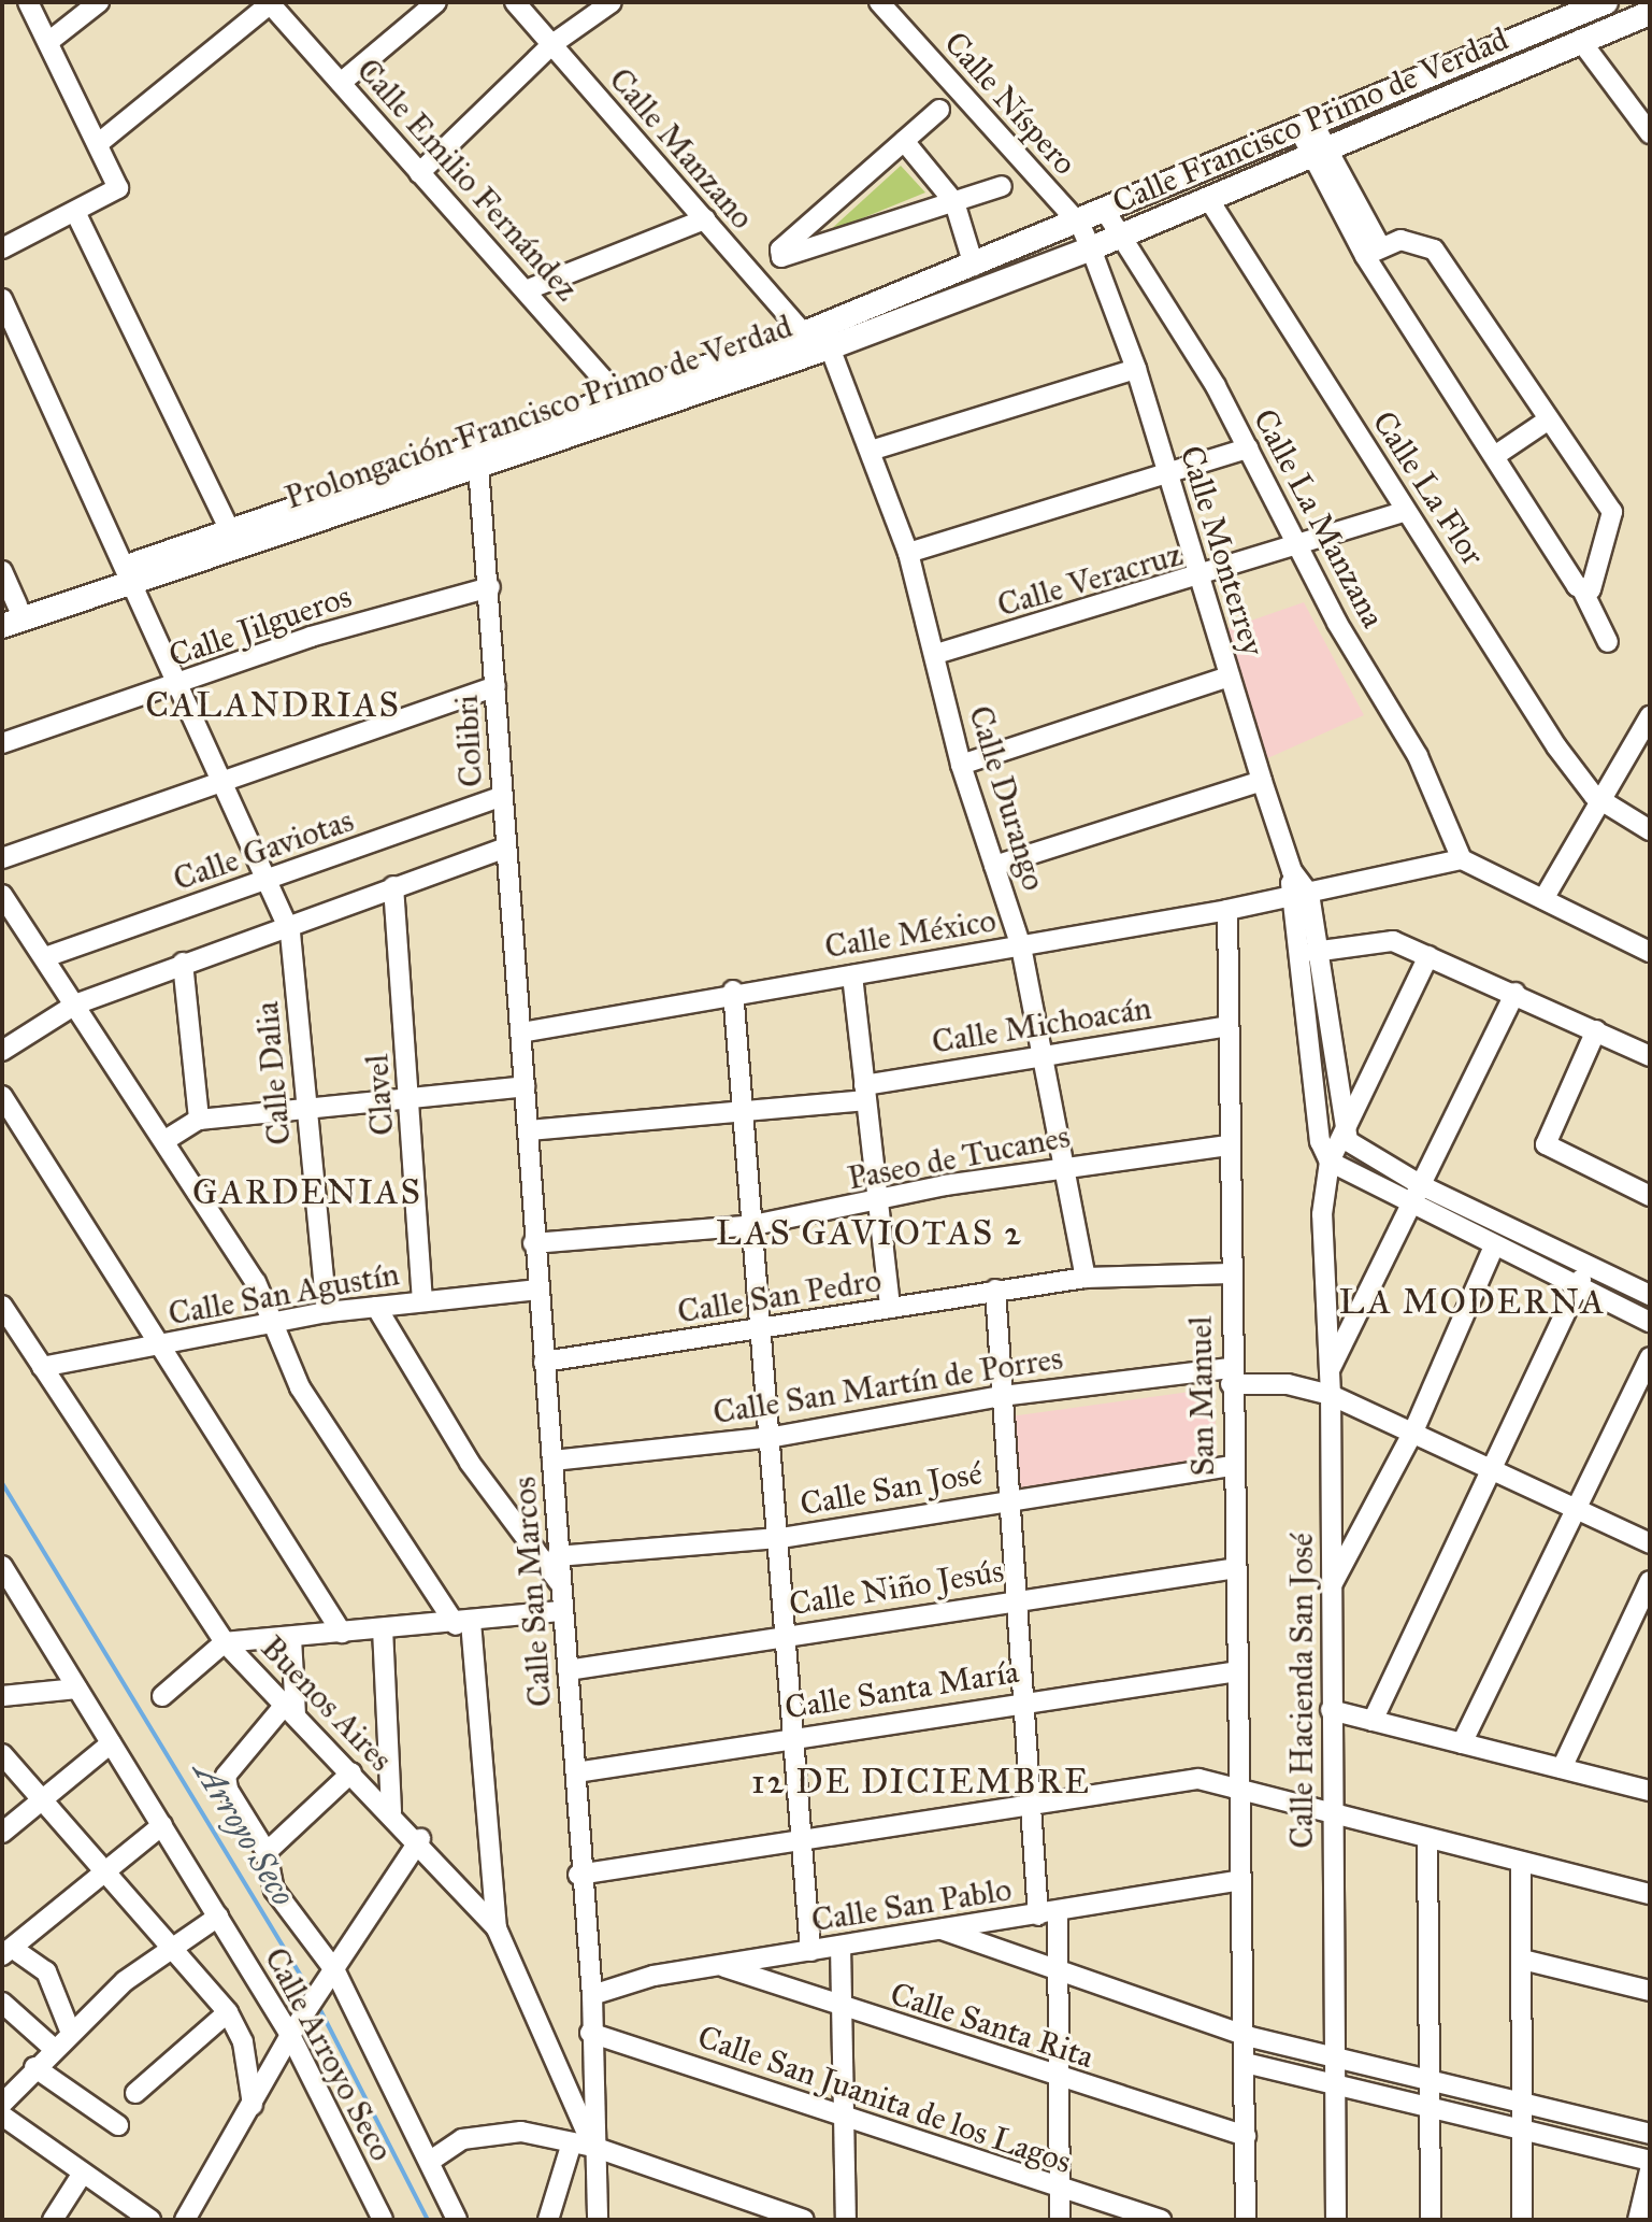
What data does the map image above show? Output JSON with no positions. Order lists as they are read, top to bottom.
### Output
{
  "streets": {
    "main road": ["Calle Francisco Primo de Verdad", "Prolongación Francisco Primo de Verdad"],
    "street": [
      "Calle Níspero",
      "Calle Manzano",
      "Calle Emilio Fernández",
      "Calle La Flor",
      "Calle La Manzana",
      "Calle Monterrey",
      "Calle Veracruz",
      "Calle Jilgueros",
      "Colibri",
      "Calle Durango",
      "Calle Gaviotas",
      "Calle México",
      "Calle Michoacán",
      "Calle Dalia",
      "Clavel",
      "Paseo de Tucanes",
      "Calle San Agustín",
      "Calle San Pedro",
      "Calle San Martín de Porres",
      "San Manuel",
      "Calle San José",
      "Calle Niño Jesús",
      "Calle San Marcos",
      "Calle Santa María",
      "Calle Hacienda San José",
      "Buenos Aires",
      "Calle San Pablo",
      "Calle Santa Rita",
      "Calle Arroyo Seco",
      "Calle San Juanita de los Lagos"
    ]
  },
  "crossings": [
    ["Calle Níspero", "Calle Francisco Primo de Verdad"],
    ["Calle Níspero", "Prolongación Francisco Primo de Verdad"],
    ["Calle Níspero", "Calle Monterrey"],
    ["Calle Francisco Primo de Verdad", "Prolongación Francisco Primo de Verdad"],
    ["Calle Francisco Primo de Verdad", "Calle La Flor"],
    ["Calle Francisco Primo de Verdad", "Calle La Manzana"],
    ["Calle Francisco Primo de Verdad", "Calle Monterrey"],
    ["Calle Manzano", "Prolongación Francisco Primo de Verdad"],
    ["Calle Emilio Fernández", "Prolongación Francisco Primo de Verdad"],
    ["Prolongación Francisco Primo de Verdad", "Calle Monterrey"],
    ["Prolongación Francisco Primo de Verdad", "Colibri"],
    ["Prolongación Francisco Primo de Verdad", "Calle Durango"],
    ["Prolongación Francisco Primo de Verdad", "Calle Dalia"],
    ["Calle La Flor", "Calle Veracruz"],
    ["Calle La Manzana", "Calle Veracruz"],
    ["Calle La Manzana", "Calle México"],
    ["Calle Monterrey", "Calle Veracruz"],
    ["Calle Monterrey", "Calle México"],
    ["Calle Monterrey", "Calle Hacienda San José"],
    ["Calle Veracruz", "Calle Durango"],
    ["Calle Jilgueros", "Colibri"],
    ["Calle Jilgueros", "Calle Dalia"],
    ["Colibri", "Calle Gaviotas"],
    ["Colibri", "Calle México"],
    ["Colibri", "Calle San Marcos"],
    ["Calle Durango", "Calle México"],
    ["Calle Durango", "Calle Michoacán"],
    ["Calle Durango", "Paseo de Tucanes"],
    ["Calle Durango", "Calle San Pedro"],
    ["Calle Gaviotas", "Calle Dalia"],
    ["Calle México", "San Manuel"],
    ["Calle México", "Calle San Marcos"],
    ["Calle México", "Calle Hacienda San José"],
    ["Calle Michoacán", "San Manuel"],
    ["Calle Michoacán", "Calle San Marcos"],
    ["Calle Dalia", "Calle San Agustín"],
    ["Clavel", "Calle San Agustín"],
    ["Paseo de Tucanes", "San Manuel"],
    ["Paseo de Tucanes", "Calle San Marcos"],
    ["Calle San Agustín", "Calle San Marcos"],
    ["Calle San Agustín", "Buenos Aires"],
    ["Calle San Pedro", "San Manuel"],
    ["Calle San Pedro", "Calle San Marcos"],
    ["Calle San Martín de Porres", "San Manuel"],
    ["Calle San Martín de Porres", "Calle San Marcos"],
    ["Calle San Martín de Porres", "Calle Hacienda San José"],
    ["San Manuel", "Calle San José"],
    ["San Manuel", "Calle Niño Jesús"],
    ["San Manuel", "Calle Santa María"],
    ["San Manuel", "Calle San Pablo"],
    ["San Manuel", "Calle Santa Rita"],
    ["Calle San José", "Calle San Marcos"],
    ["Calle Niño Jesús", "Calle San Marcos"],
    ["Calle San Marcos", "Calle Santa María"],
    ["Calle San Marcos", "Buenos Aires"],
    ["Calle San Marcos", "Calle San Pablo"],
    ["Calle San Marcos", "Calle San Juanita de los Lagos"],
    ["Buenos Aires", "Calle Arroyo Seco"],
    ["Calle San Pablo", "Calle Santa Rita"]
  ],
  "districts": [
    "CALANDRIAS",
    "GARDENIAS",
    "LAS GAVIOTAS 2",
    "LA MODERNA",
    "12 DE DICIEMBRE"
  ],
  "water": ["Arroyo Seco"]
}
